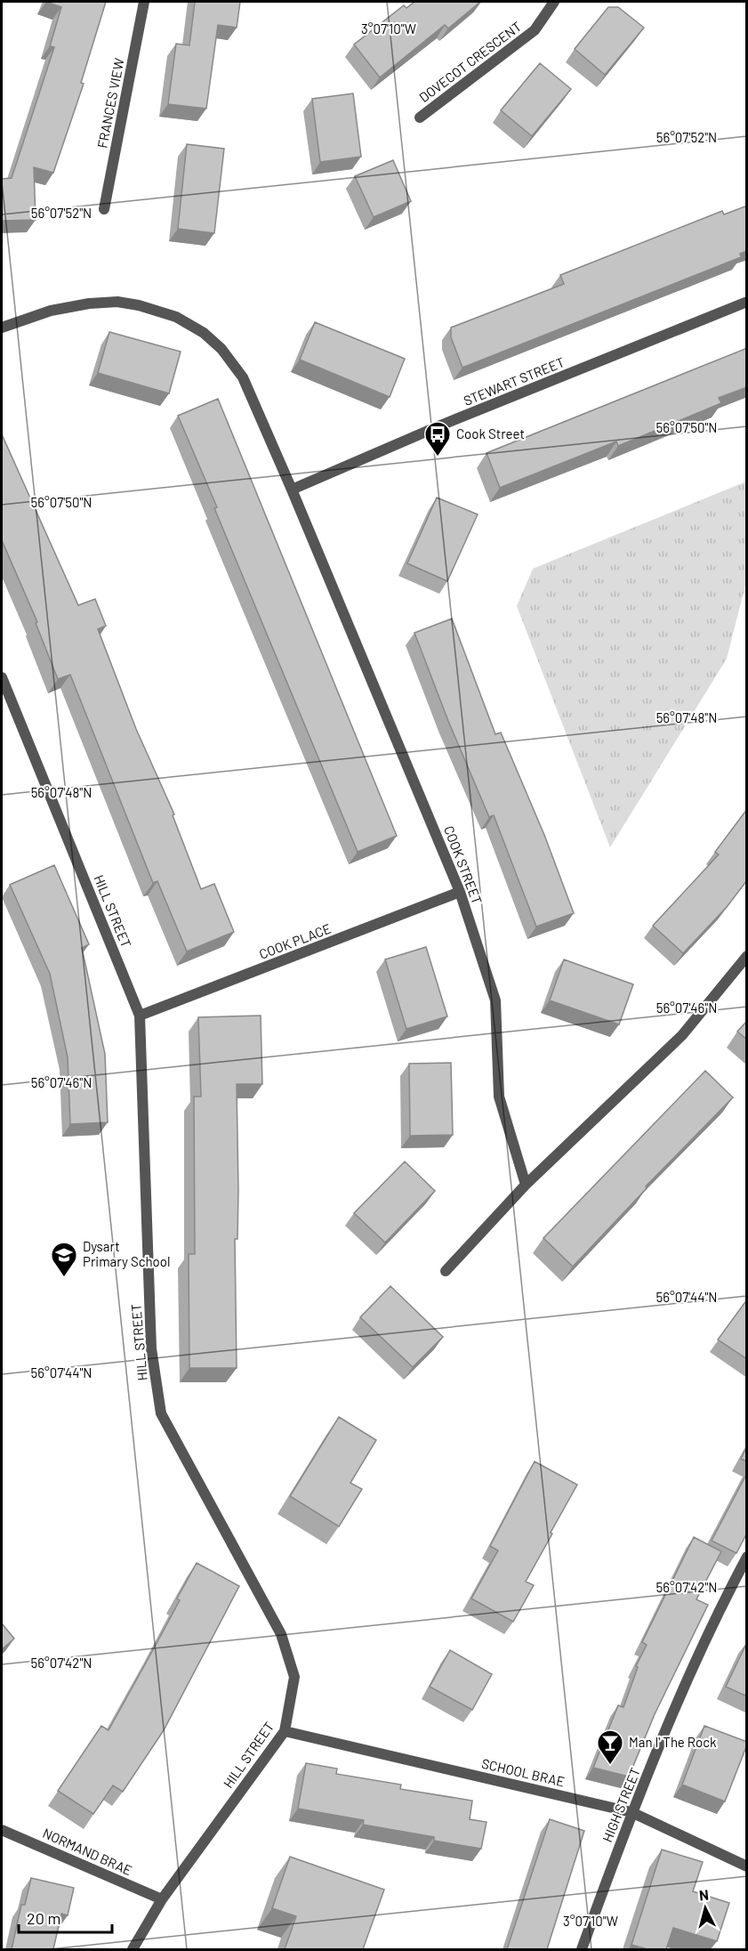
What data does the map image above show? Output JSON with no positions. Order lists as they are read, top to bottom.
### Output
{
  "streets": {
    "street": [
      "DOVECOT CRESCENT",
      "FRANCES VIEW",
      "STEWART STREET",
      "COOK STREET",
      "HILL STREET",
      "COOK PLACE",
      "SCHOOL BRAE",
      "HIGH STREET",
      "NORMAND BRAE"
    ]
  },
  "crossings": [
    ["STEWART STREET", "COOK STREET"],
    ["COOK STREET", "COOK PLACE"],
    ["HILL STREET", "COOK PLACE"],
    ["HILL STREET", "SCHOOL BRAE"],
    ["HILL STREET", "NORMAND BRAE"],
    ["SCHOOL BRAE", "HIGH STREET"]
  ],
  "places": {
    "bus stop": ["Cook Street"],
    "school or university": ["Dysart Primary School"],
    "bar": ["Man I' The Rock"]
  },
  "scale_bar": "20 m",
  "north": "top",
  "coordinates": [
    "3°07'10\"W",
    "56°07'52\"N",
    "56°07'50\"N",
    "56°07'48\"N",
    "56°07'46\"N",
    "56°07'44\"N",
    "56°07'42\"N"
  ]
}
